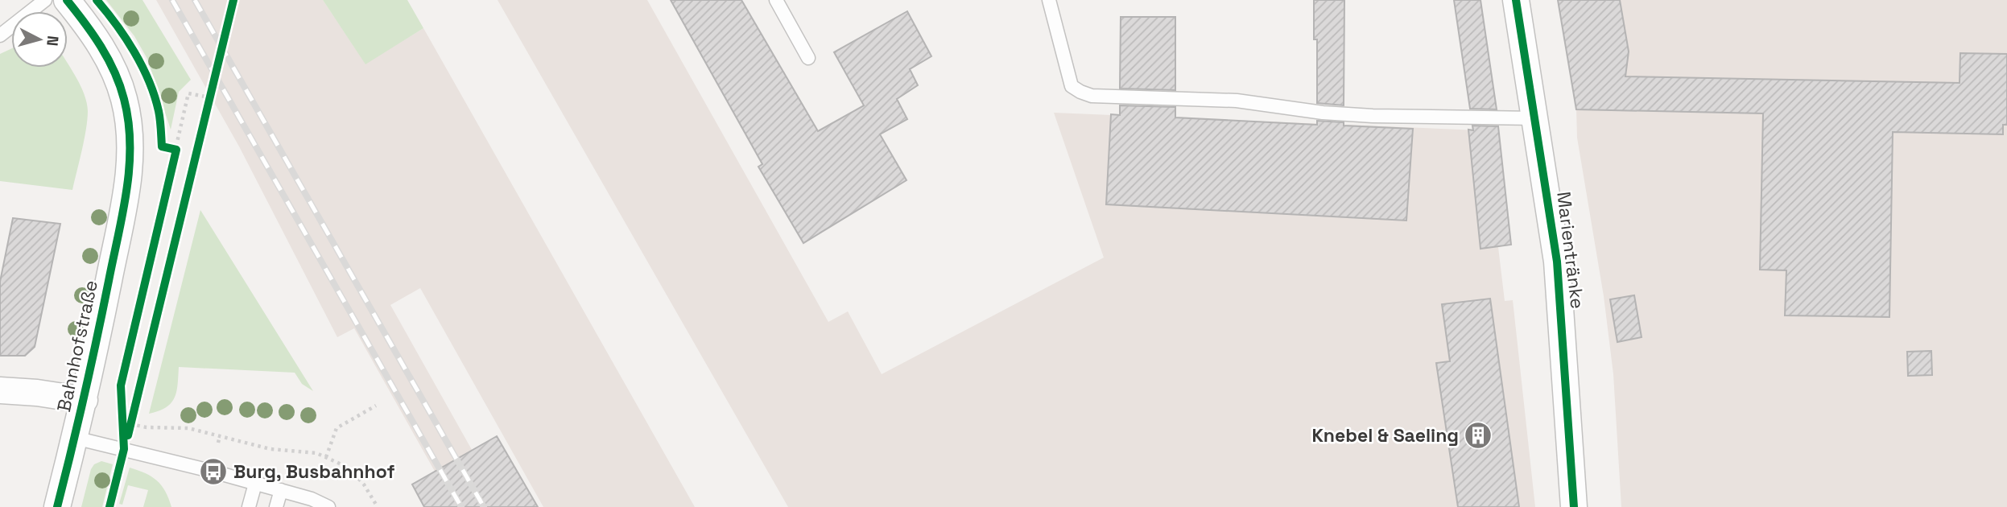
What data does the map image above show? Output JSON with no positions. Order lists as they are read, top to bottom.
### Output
{
  "streets": {
    "street": ["Marientränke", "Bahnhofstraße"]
  },
  "places": {
    "building": ["Knebel & Saeling"],
    "bus stop": ["Burg, Busbahnhof"]
  },
  "north": "right"
}
